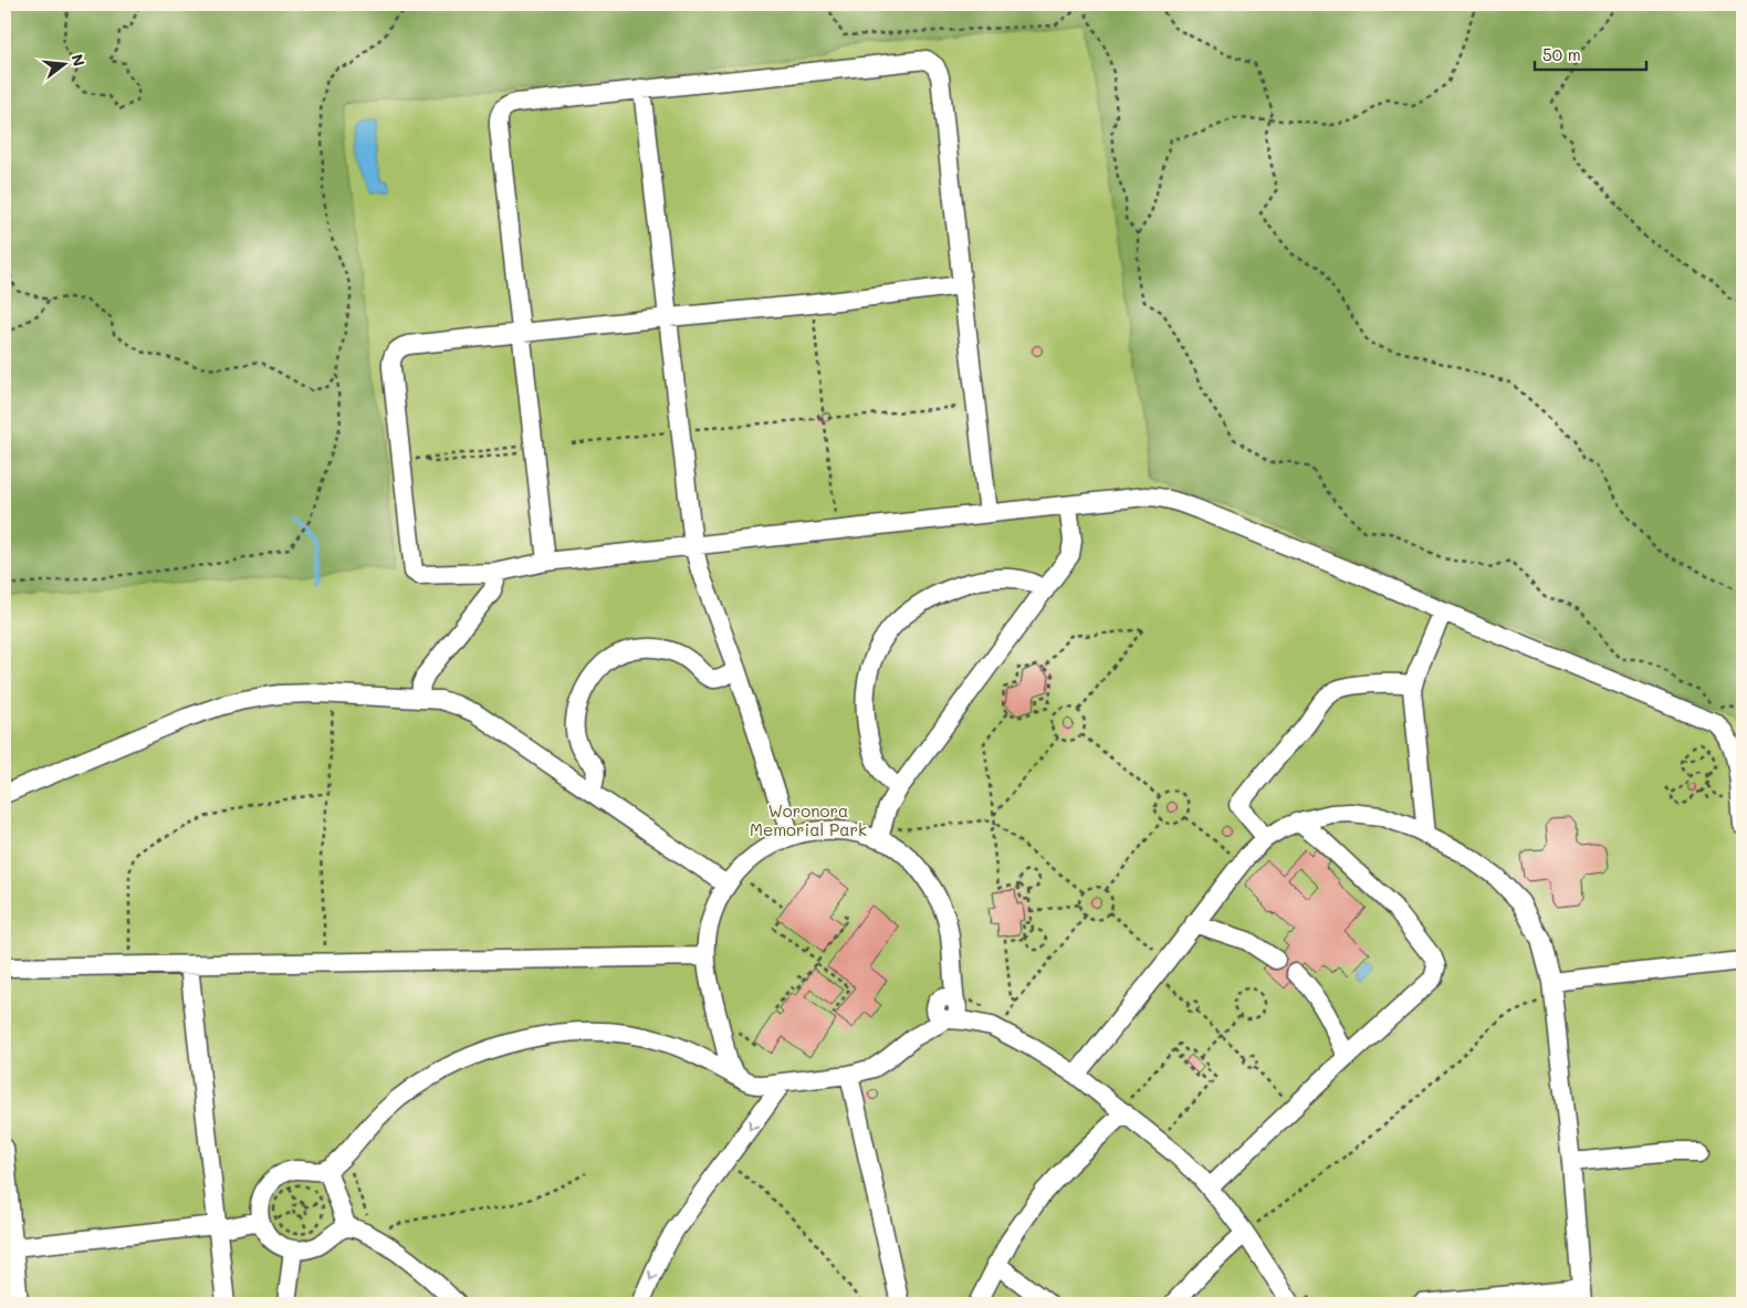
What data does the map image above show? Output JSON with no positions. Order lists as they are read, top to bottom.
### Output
{
  "parks": ["Woronora Memorial Park"],
  "scale_bar": "50 m",
  "north": "right"
}
